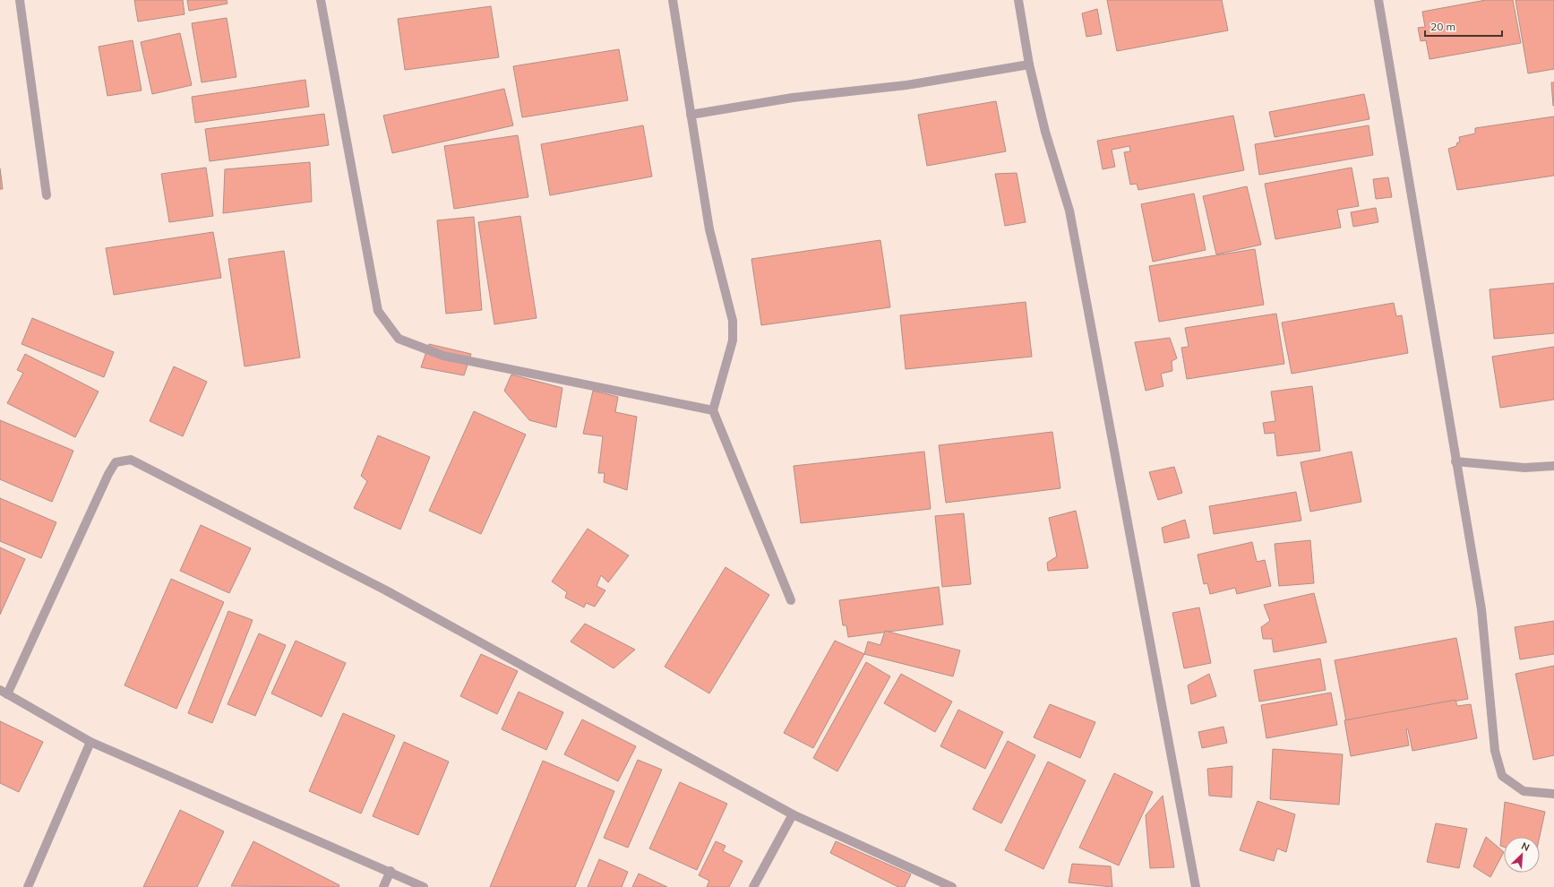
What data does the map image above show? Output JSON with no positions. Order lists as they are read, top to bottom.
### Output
{
  "scale_bar": "20 m",
  "north": "top right"
}
